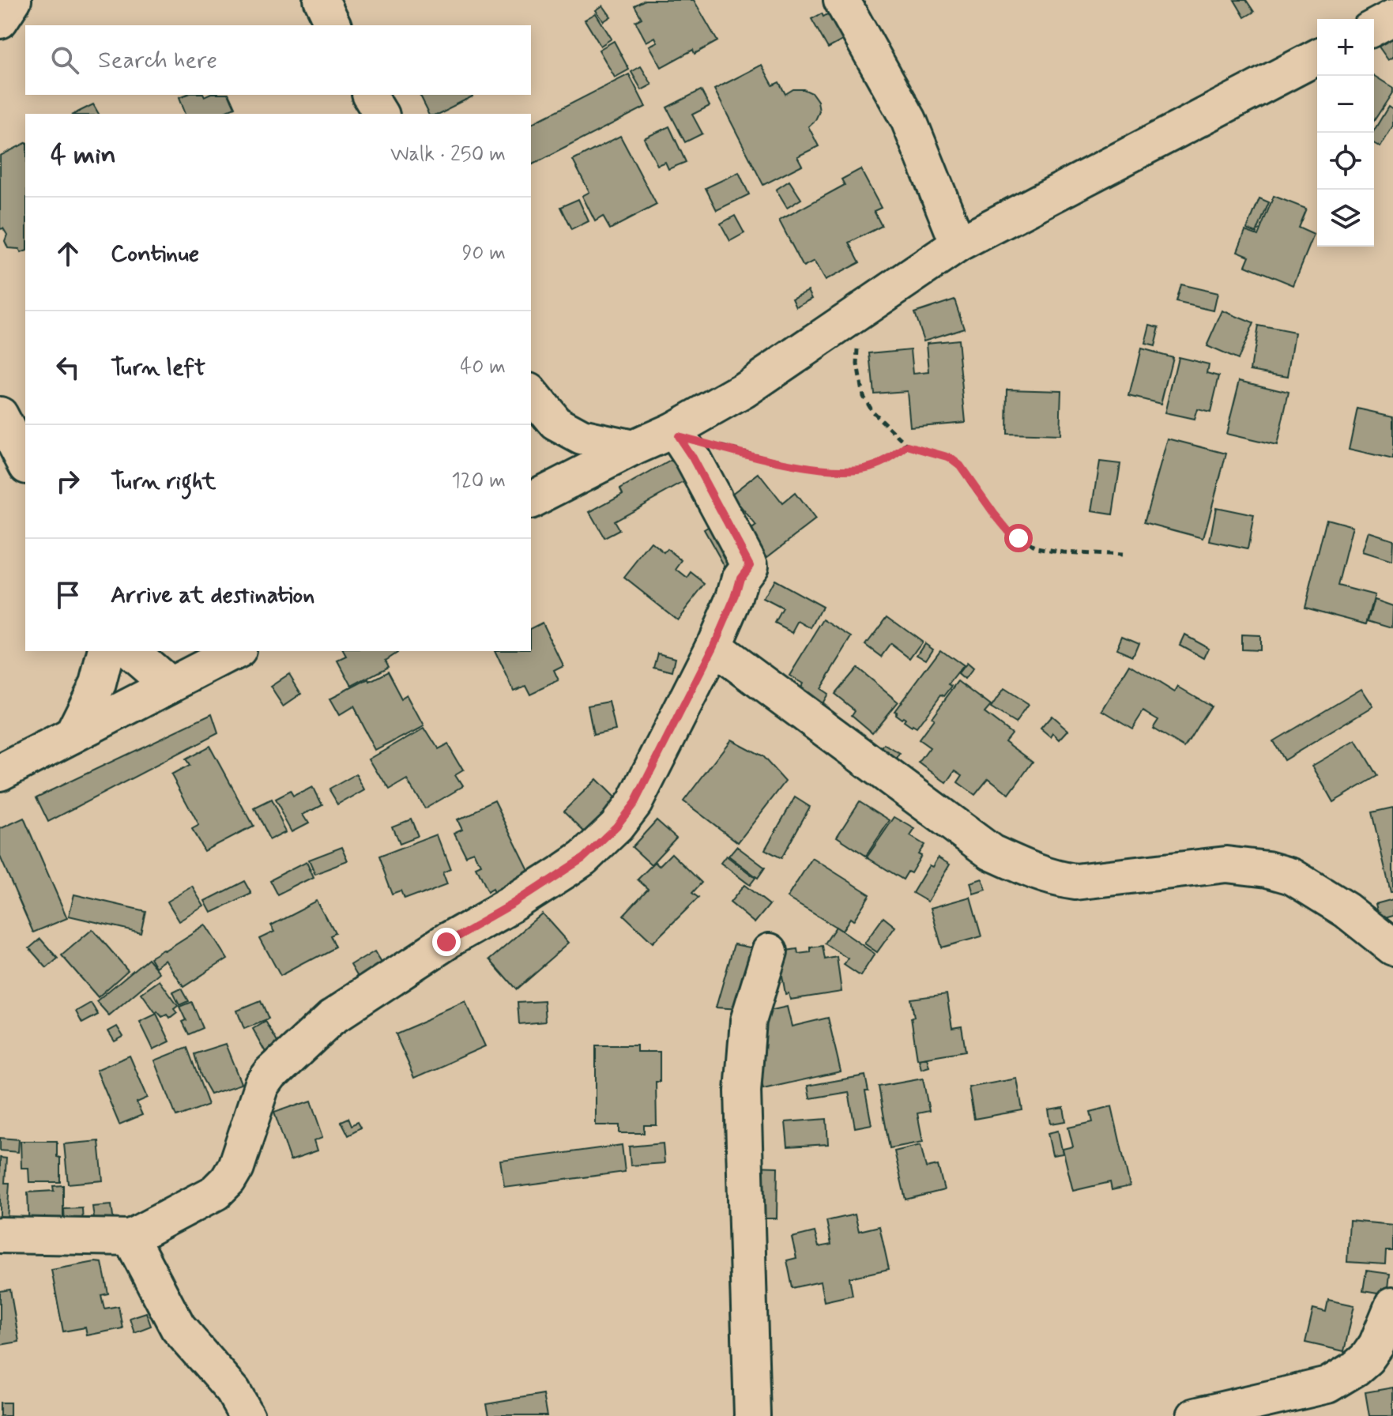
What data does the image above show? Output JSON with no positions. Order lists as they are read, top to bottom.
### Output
{
  "page": {
    "map_buttons": ["+", "−"],
    "search": "Search here",
    "heading": ["4 min", "Walk · 250 m"],
    "list": [
      ["Continue", "90 m"],
      ["Turn left", "40 m"],
      ["Turn right", "120 m"],
      "Arrive at destination"
    ]
  }
}
